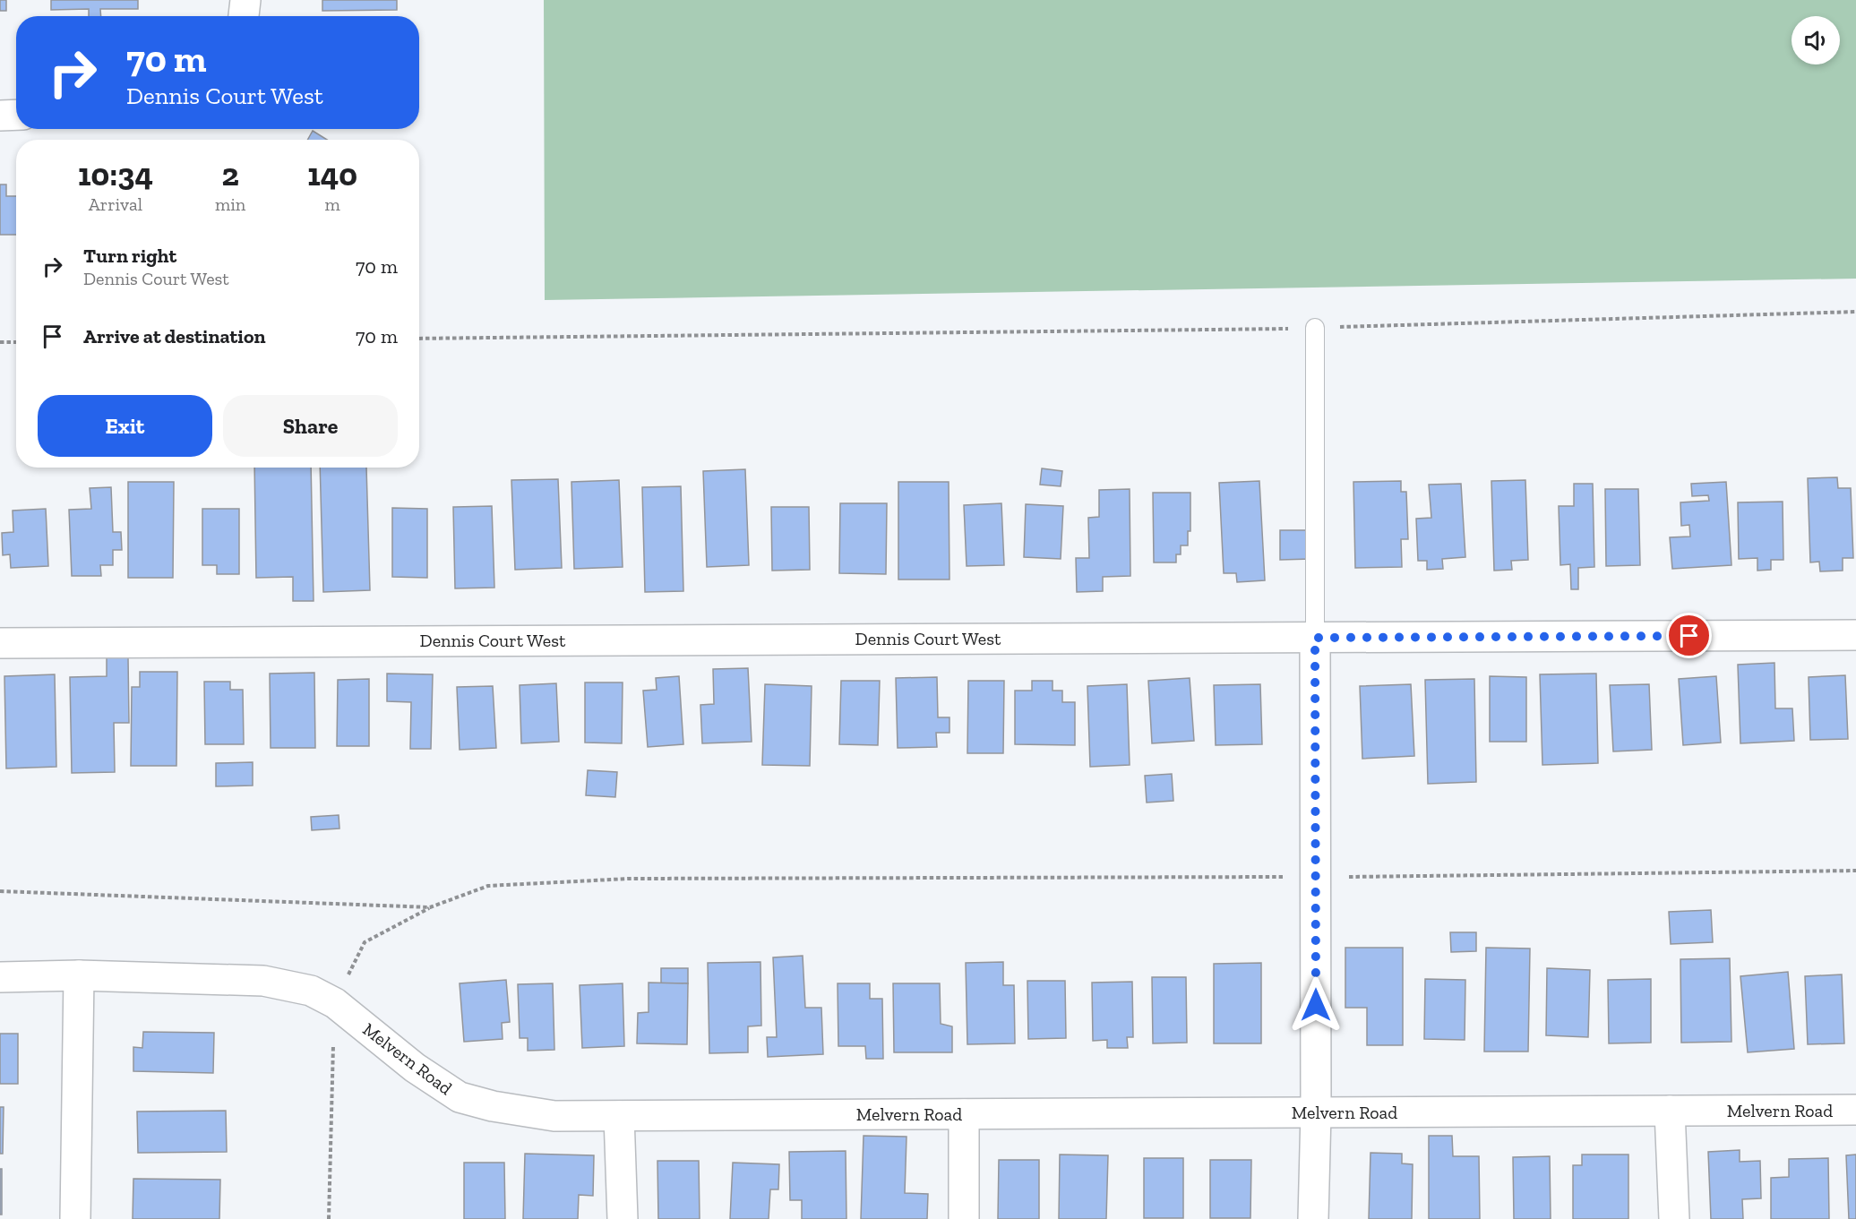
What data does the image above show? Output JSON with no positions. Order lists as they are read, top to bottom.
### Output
{
  "streets": {
    "street": ["Dennis Court West", "Melvern Road"]
  },
  "page": {
    "turn": ["70 m", "Dennis Court West"],
    "eta": [
      "10:34",
      "Arrival",
      "2",
      "min",
      "140",
      "m"
    ],
    "list": [
      {
        "name": "Turn right",
        "note": "Dennis Court West",
        "value": "70 m"
      },
      {
        "name": "Arrive at destination",
        "value": "70 m"
      }
    ],
    "buttons": ["Exit", "Share"]
  }
}
